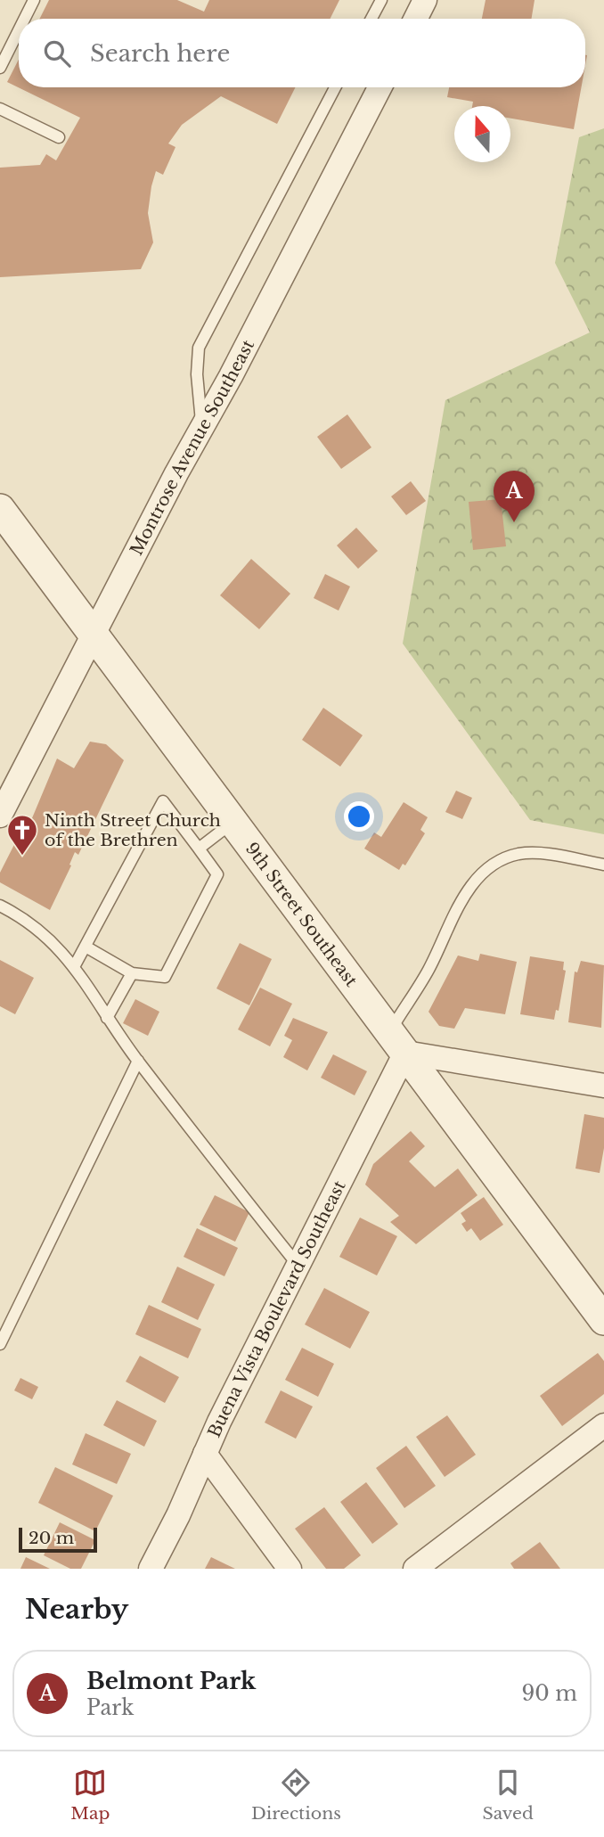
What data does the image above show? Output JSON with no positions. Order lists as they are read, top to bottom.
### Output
{
  "streets": {
    "street": ["Montrose Avenue Southeast", "9th Street Southeast", "Buena Vista Boulevard Southeast"]
  },
  "crossings": [
    ["Montrose Avenue Southeast", "9th Street Southeast"],
    ["9th Street Southeast", "Buena Vista Boulevard Southeast"]
  ],
  "places": {
    "church": ["Ninth Street Church of the Brethren"]
  },
  "scale_bar": "20 m",
  "north": "top",
  "page": {
    "search": "Search here",
    "pins": "A",
    "scale": "20 m",
    "heading": "Nearby",
    "list": [
      {
        "mark": "A",
        "name": "Belmont Park",
        "note": "Park",
        "value": "90 m"
      }
    ],
    "nav": ["Map", "Directions", "Saved"]
  }
}
